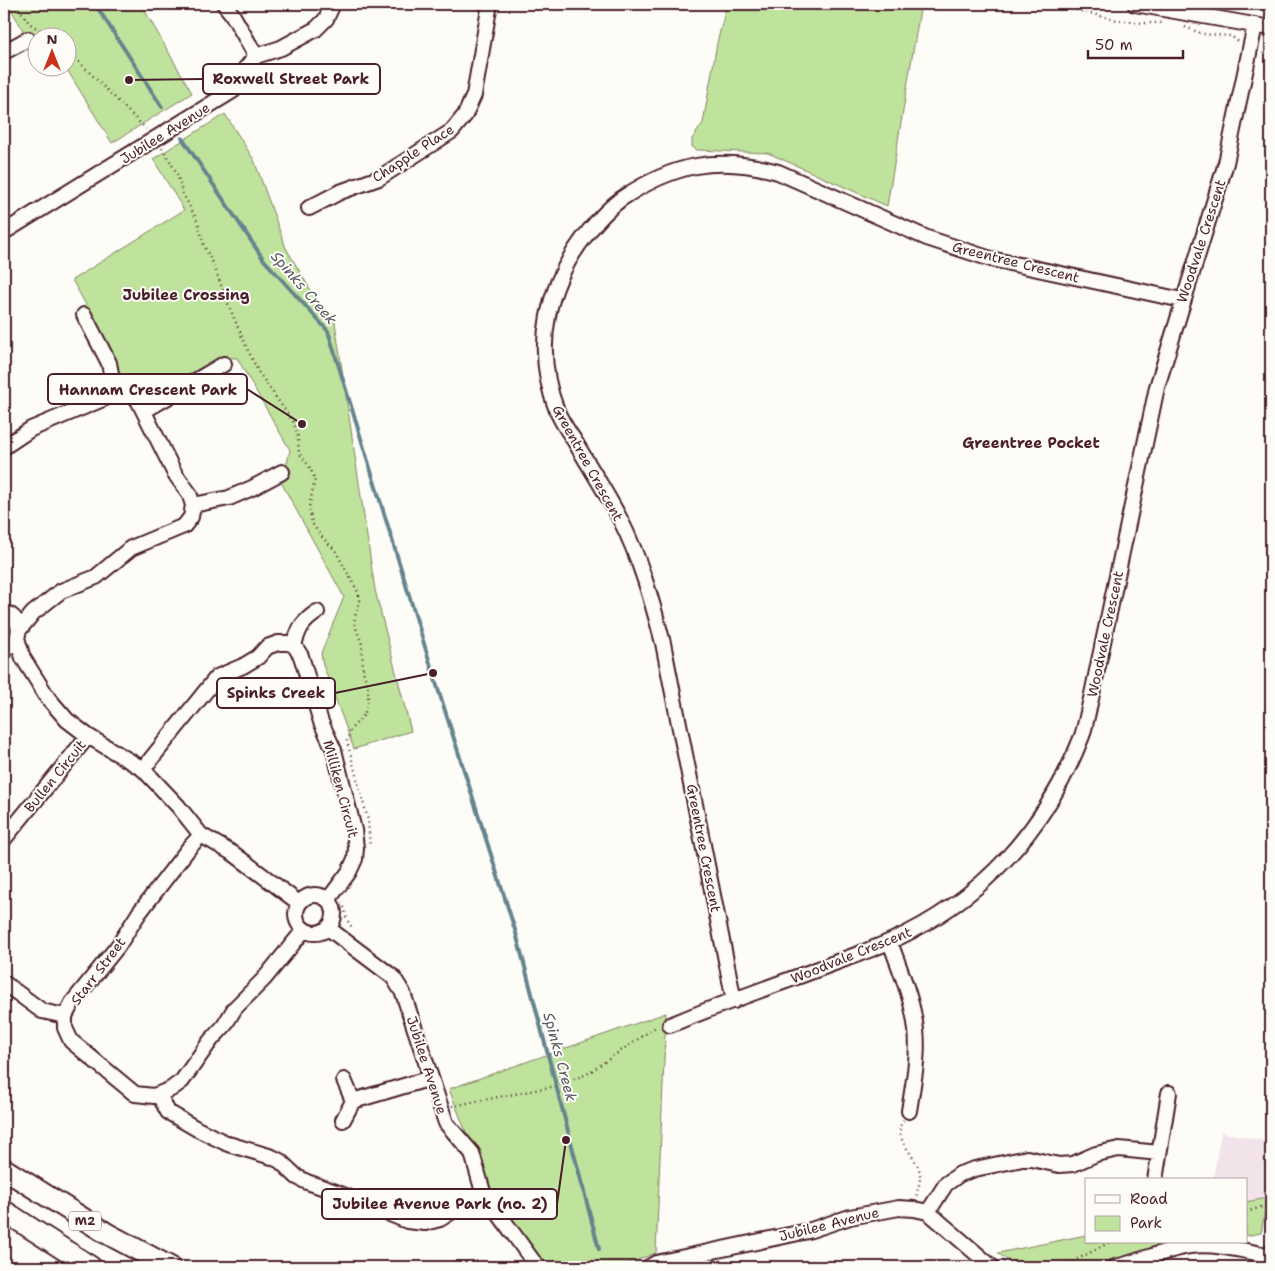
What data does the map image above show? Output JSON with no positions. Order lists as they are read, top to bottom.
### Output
{
  "streets": {
    "highway": ["M2"],
    "street": [
      "Jubilee Avenue",
      "Chapple Place",
      "Woodvale Crescent",
      "Greentree Crescent",
      "Bullen Circuit",
      "Milliken Circuit",
      "Starr Street"
    ]
  },
  "crossings": [
    ["Jubilee Avenue", "Milliken Circuit"],
    ["Woodvale Crescent", "Greentree Crescent"]
  ],
  "districts": ["Jubilee Crossing", "Greentree Pocket"],
  "water": ["Spinks Creek"],
  "places": [
    "Roxwell Street Park",
    "Hannam Crescent Park",
    "Spinks Creek",
    "Jubilee Avenue Park (no. 2)"
  ],
  "legend": ["Road", "Park"],
  "scale_bar": "50 m",
  "north": "top"
}
